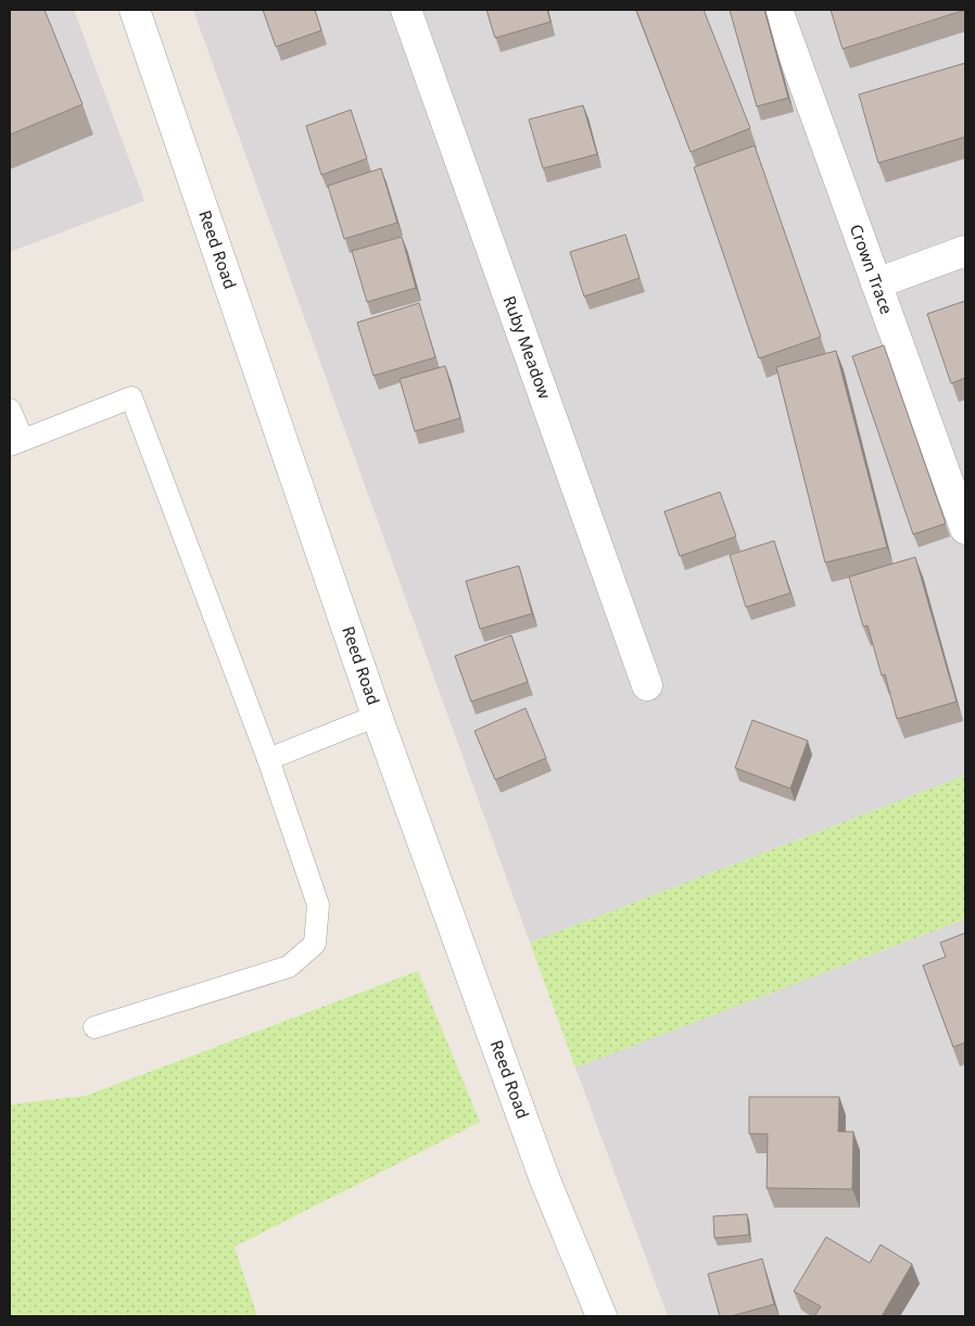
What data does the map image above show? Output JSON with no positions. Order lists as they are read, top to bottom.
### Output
{
  "streets": {
    "street": ["Reed Road", "Crown Trace", "Ruby Meadow"]
  }
}
